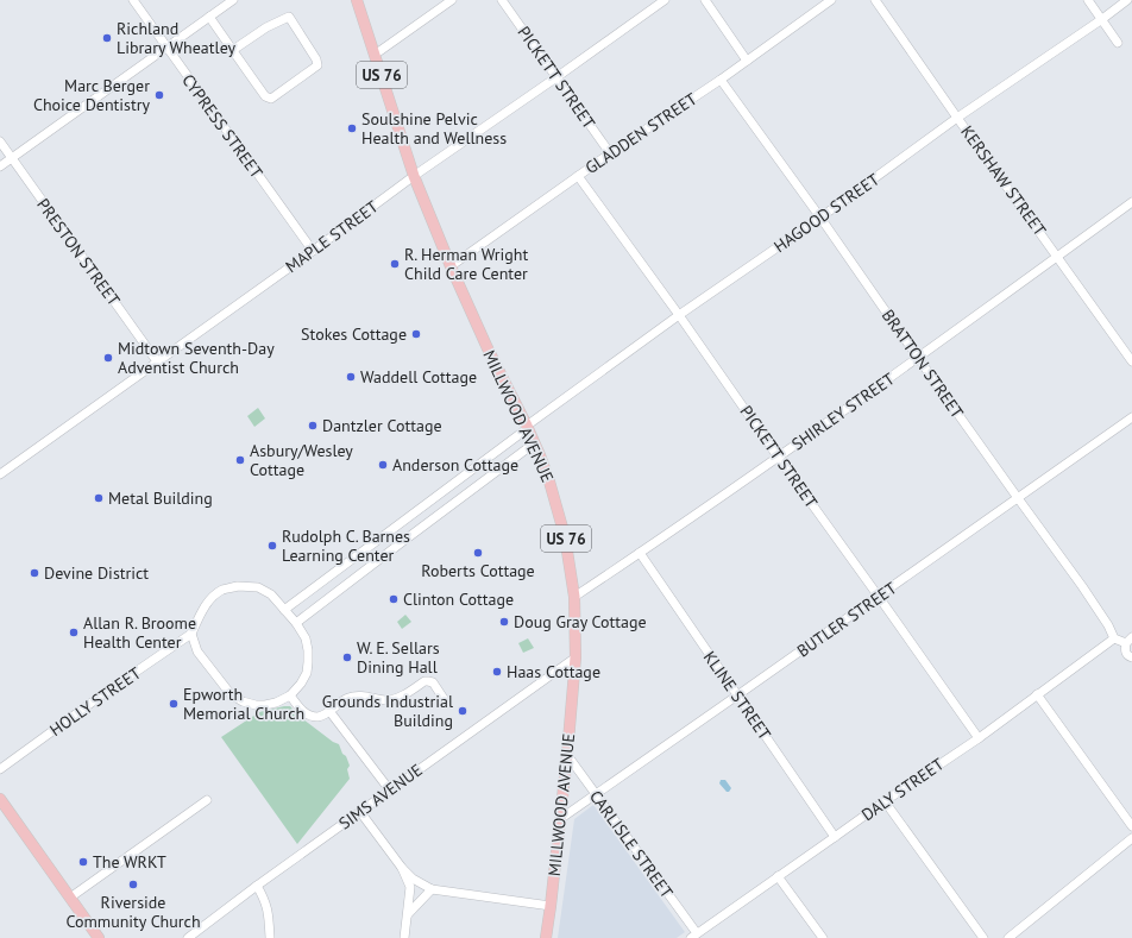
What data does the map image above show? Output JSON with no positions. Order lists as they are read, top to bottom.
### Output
{
  "streets": {
    "main road": ["US 76", "MILLWOOD AVENUE"],
    "street": [
      "PICKETT STREET",
      "CYPRESS STREET",
      "GLADDEN STREET",
      "KERSHAW STREET",
      "HAGOOD STREET",
      "MAPLE STREET",
      "PRESTON STREET",
      "BRATTON STREET",
      "SHIRLEY STREET",
      "BUTLER STREET",
      "KLINE STREET",
      "HOLLY STREET",
      "DALY STREET",
      "SIMS AVENUE",
      "CARLISLE STREET"
    ]
  },
  "crossings": [
    ["PICKETT STREET", "GLADDEN STREET"],
    ["PICKETT STREET", "HAGOOD STREET"],
    ["PICKETT STREET", "MAPLE STREET"],
    ["PICKETT STREET", "SHIRLEY STREET"],
    ["PICKETT STREET", "BUTLER STREET"],
    ["PICKETT STREET", "DALY STREET"],
    ["CYPRESS STREET", "MAPLE STREET"],
    ["GLADDEN STREET", "BRATTON STREET"],
    ["GLADDEN STREET", "MILLWOOD AVENUE"],
    ["KERSHAW STREET", "HAGOOD STREET"],
    ["KERSHAW STREET", "SHIRLEY STREET"],
    ["HAGOOD STREET", "BRATTON STREET"],
    ["HAGOOD STREET", "MILLWOOD AVENUE"],
    ["HAGOOD STREET", "HOLLY STREET"],
    ["MAPLE STREET", "PRESTON STREET"],
    ["MAPLE STREET", "MILLWOOD AVENUE"],
    ["BRATTON STREET", "SHIRLEY STREET"],
    ["BRATTON STREET", "BUTLER STREET"],
    ["BRATTON STREET", "DALY STREET"],
    ["SHIRLEY STREET", "MILLWOOD AVENUE"],
    ["SHIRLEY STREET", "KLINE STREET"],
    ["MILLWOOD AVENUE", "BUTLER STREET"],
    ["MILLWOOD AVENUE", "SIMS AVENUE"],
    ["MILLWOOD AVENUE", "CARLISLE STREET"],
    ["BUTLER STREET", "KLINE STREET"],
    ["BUTLER STREET", "CARLISLE STREET"],
    ["KLINE STREET", "DALY STREET"],
    ["DALY STREET", "CARLISLE STREET"]
  ],
  "places": [
    "Richland Library Wheatley",
    "Marc Berger Choice Dentistry",
    "Soulshine Pelvic Health and Wellness",
    "R. Herman Wright Child Care Center",
    "Stokes Cottage",
    "Midtown Seventh-Day Adventist Church",
    "Waddell Cottage",
    "Dantzler Cottage",
    "Asbury/Wesley Cottage",
    "Anderson Cottage",
    "Metal Building",
    "Rudolph C. Barnes Learning Center",
    "Roberts Cottage",
    "Devine District",
    "Clinton Cottage",
    "Doug Gray Cottage",
    "Allan R. Broome Health Center",
    "W. E. Sellars Dining Hall",
    "Haas Cottage",
    "Epworth Memorial Church",
    "Grounds Industrial Building",
    "The WRKT",
    "Riverside Community Church"
  ]
}
